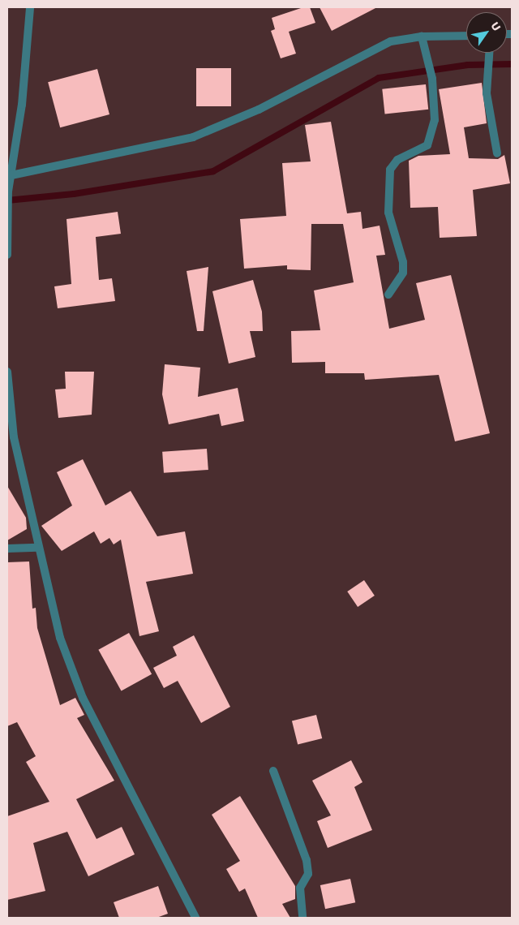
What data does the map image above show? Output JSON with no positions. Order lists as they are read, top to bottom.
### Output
{
  "north": "top right"
}
